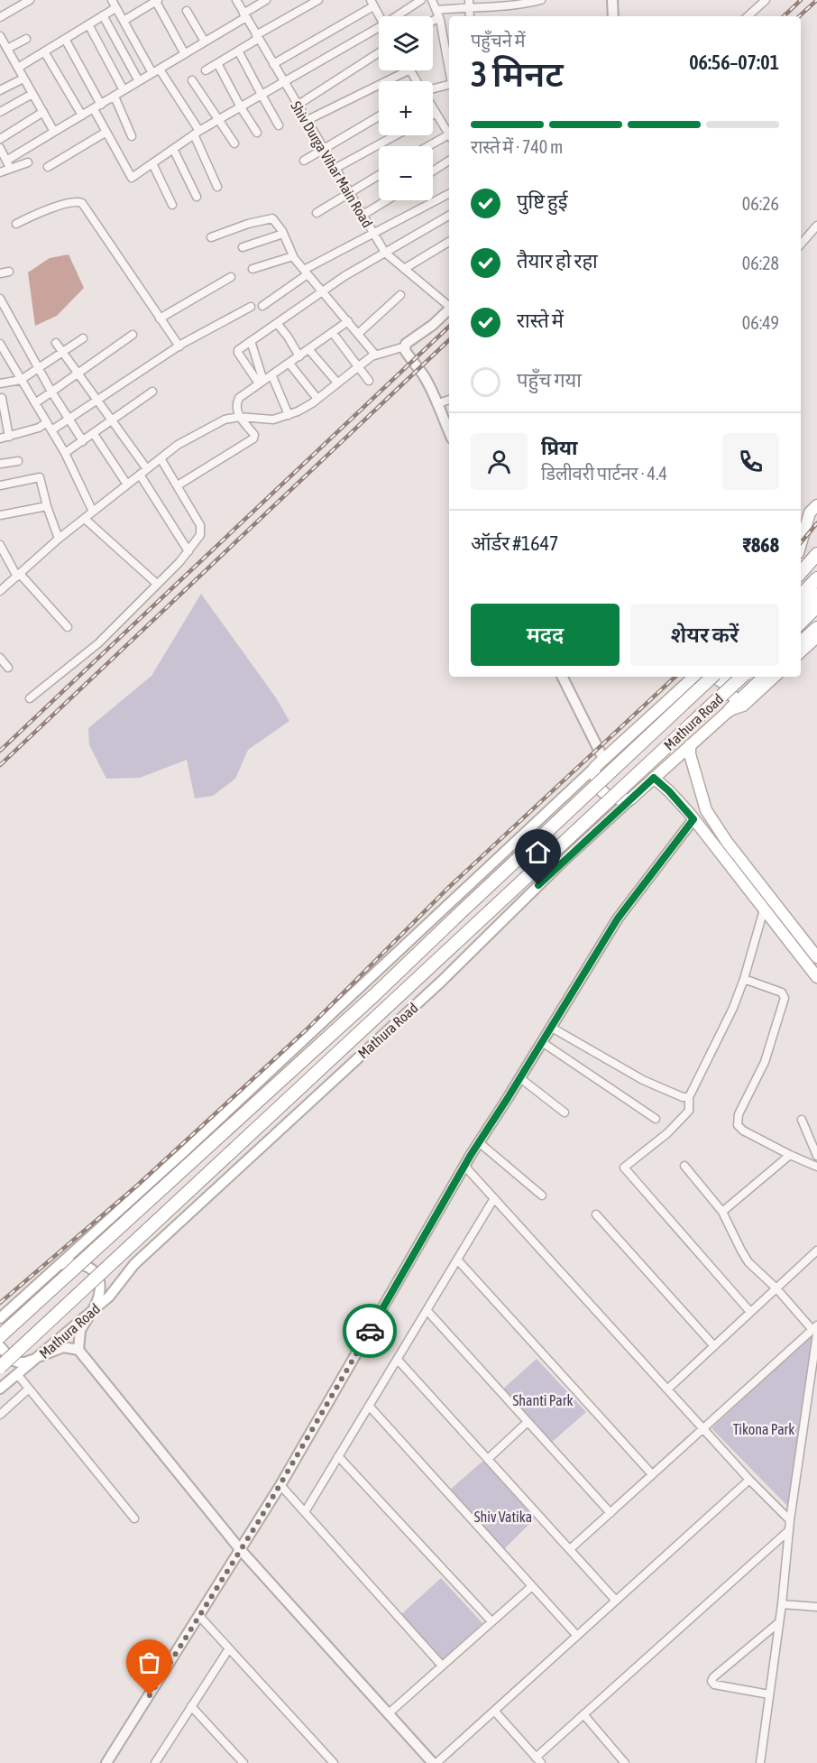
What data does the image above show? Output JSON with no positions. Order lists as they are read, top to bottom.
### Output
{
  "streets": {
    "highway": ["Mathura Road"],
    "street": ["Shiv Durga Vihar Main Road"]
  },
  "parks": ["Shanti Park", "Tikona Park", "Shiv Vatika"],
  "page": {
    "map_buttons": ["+", "−"],
    "heading": ["3 मिनट", "पहुँचने में", "06:56–07:01"],
    "panel": [
      "प्रिया",
      "डिलीवरी पार्टनर · 4.4",
      "ऑर्डर #1647",
      "₹868"
    ],
    "bar": "रास्ते में · 740 m",
    "list": [
      ["पुष्टि हुई", "06:26"],
      ["तैयार हो रहा", "06:28"],
      ["रास्ते में", "06:49"],
      "पहुँच गया"
    ],
    "buttons": ["मदद", "शेयर करें"]
  }
}
